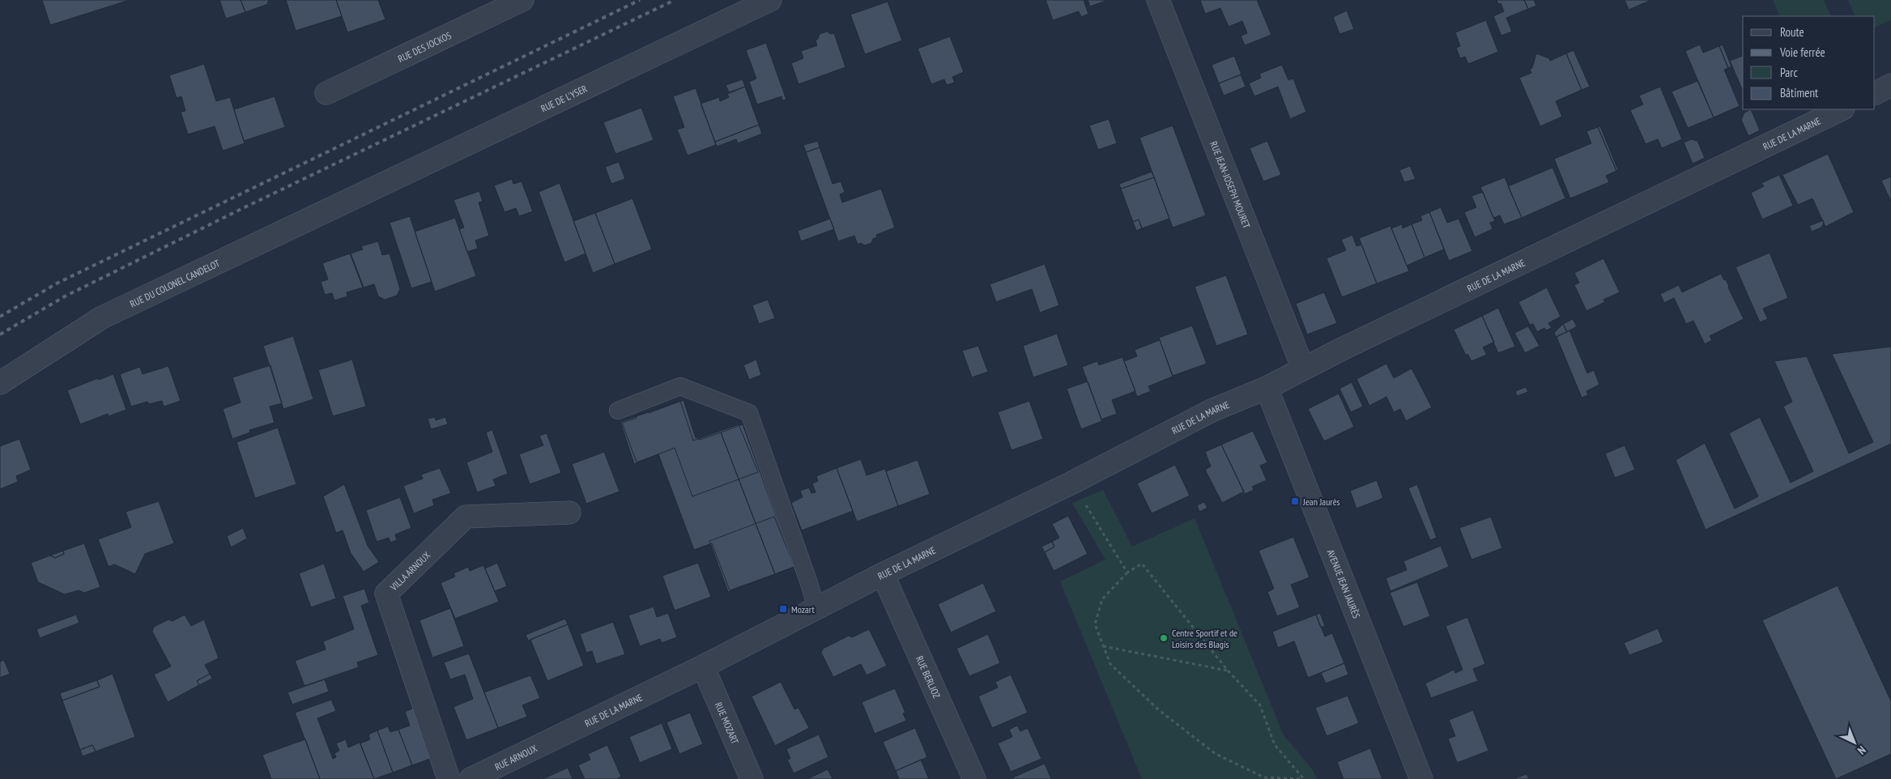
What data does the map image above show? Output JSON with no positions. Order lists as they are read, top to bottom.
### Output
{
  "streets": {
    "street": [
      "RUE DES JOCKOS",
      "RUE DE L'YSER",
      "RUE DE LA MARNE",
      "RUE JEAN-JOSEPH MOURET",
      "RUE DU COLONEL CANDELOT",
      "VILLA ARNOUX",
      "AVENUE JEAN JAURÈS",
      "RUE BERLIOZ",
      "RUE MOZART",
      "RUE ARNOUX"
    ]
  },
  "crossings": [
    ["RUE DE L'YSER", "RUE DU COLONEL CANDELOT"],
    ["RUE DE LA MARNE", "RUE JEAN-JOSEPH MOURET"],
    ["RUE DE LA MARNE", "AVENUE JEAN JAURÈS"],
    ["RUE DE LA MARNE", "RUE BERLIOZ"],
    ["RUE DE LA MARNE", "RUE MOZART"],
    ["RUE DE LA MARNE", "RUE ARNOUX"]
  ],
  "places": {
    "transit": ["Jean Jaurès", "Mozart"],
    "other": ["Centre Sportif et de Loisirs des Blagis"]
  },
  "legend": [
    "Route",
    "Voie ferrée",
    "Parc",
    "Bâtiment"
  ],
  "north": "bottom right"
}
